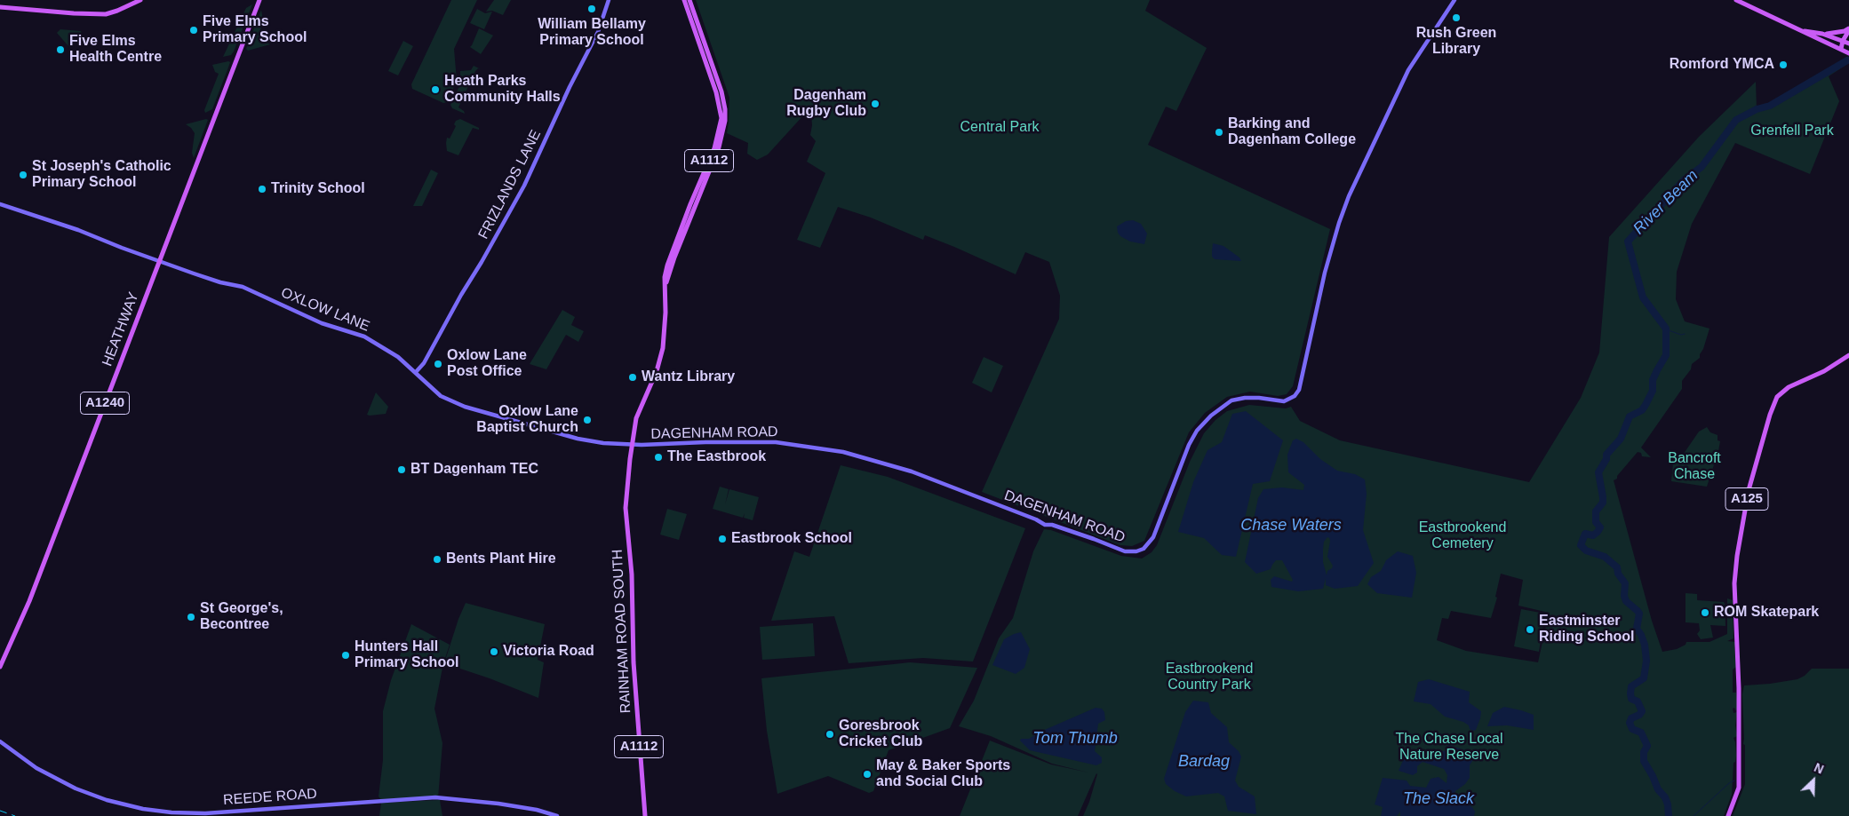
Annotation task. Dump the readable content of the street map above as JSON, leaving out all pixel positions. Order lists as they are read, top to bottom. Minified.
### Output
{"streets":{"main road":["A1112","HEATHWAY","A1240","A125","RAINHAM ROAD SOUTH"],"street":["FRIZLANDS LANE","OXLOW LANE","DAGENHAM ROAD","REEDE ROAD"]},"crossings":[["A1112","OXLOW LANE"],["A1112","DAGENHAM ROAD"],["A1112","RAINHAM ROAD SOUTH"],["FRIZLANDS LANE","OXLOW LANE"],["OXLOW LANE","HEATHWAY"],["OXLOW LANE","DAGENHAM ROAD"],["OXLOW LANE","RAINHAM ROAD SOUTH"],["DAGENHAM ROAD","RAINHAM ROAD SOUTH"]],"water":["River Beam","Chase Waters","Tom Thumb","Bardag","The Slack"],"parks":["Central Park","Grenfell Park","Bancroft Chase","Eastbrookend Cemetery","Eastbrookend Country Park","The Chase Local Nature Reserve"],"places":["William Bellamy Primary School","Rush Green Library","Five Elms Primary School","Five Elms Health Centre","Romford YMCA","Heath Parks Community Halls","Dagenham Rugby Club","Barking and Dagenham College","St Joseph's Catholic Primary School","Trinity School","Oxlow Lane Post Office","Wantz Library","Oxlow Lane Baptist Church","The Eastbrook","BT Dagenham TEC","Eastbrook School","Bents Plant Hire","ROM Skatepark","St George's, Becontree","Eastminster Riding School","Victoria Road","Hunters Hall Primary School","Goresbrook Cricket Club","May & Baker Sports and Social Club"],"north":"top right"}
